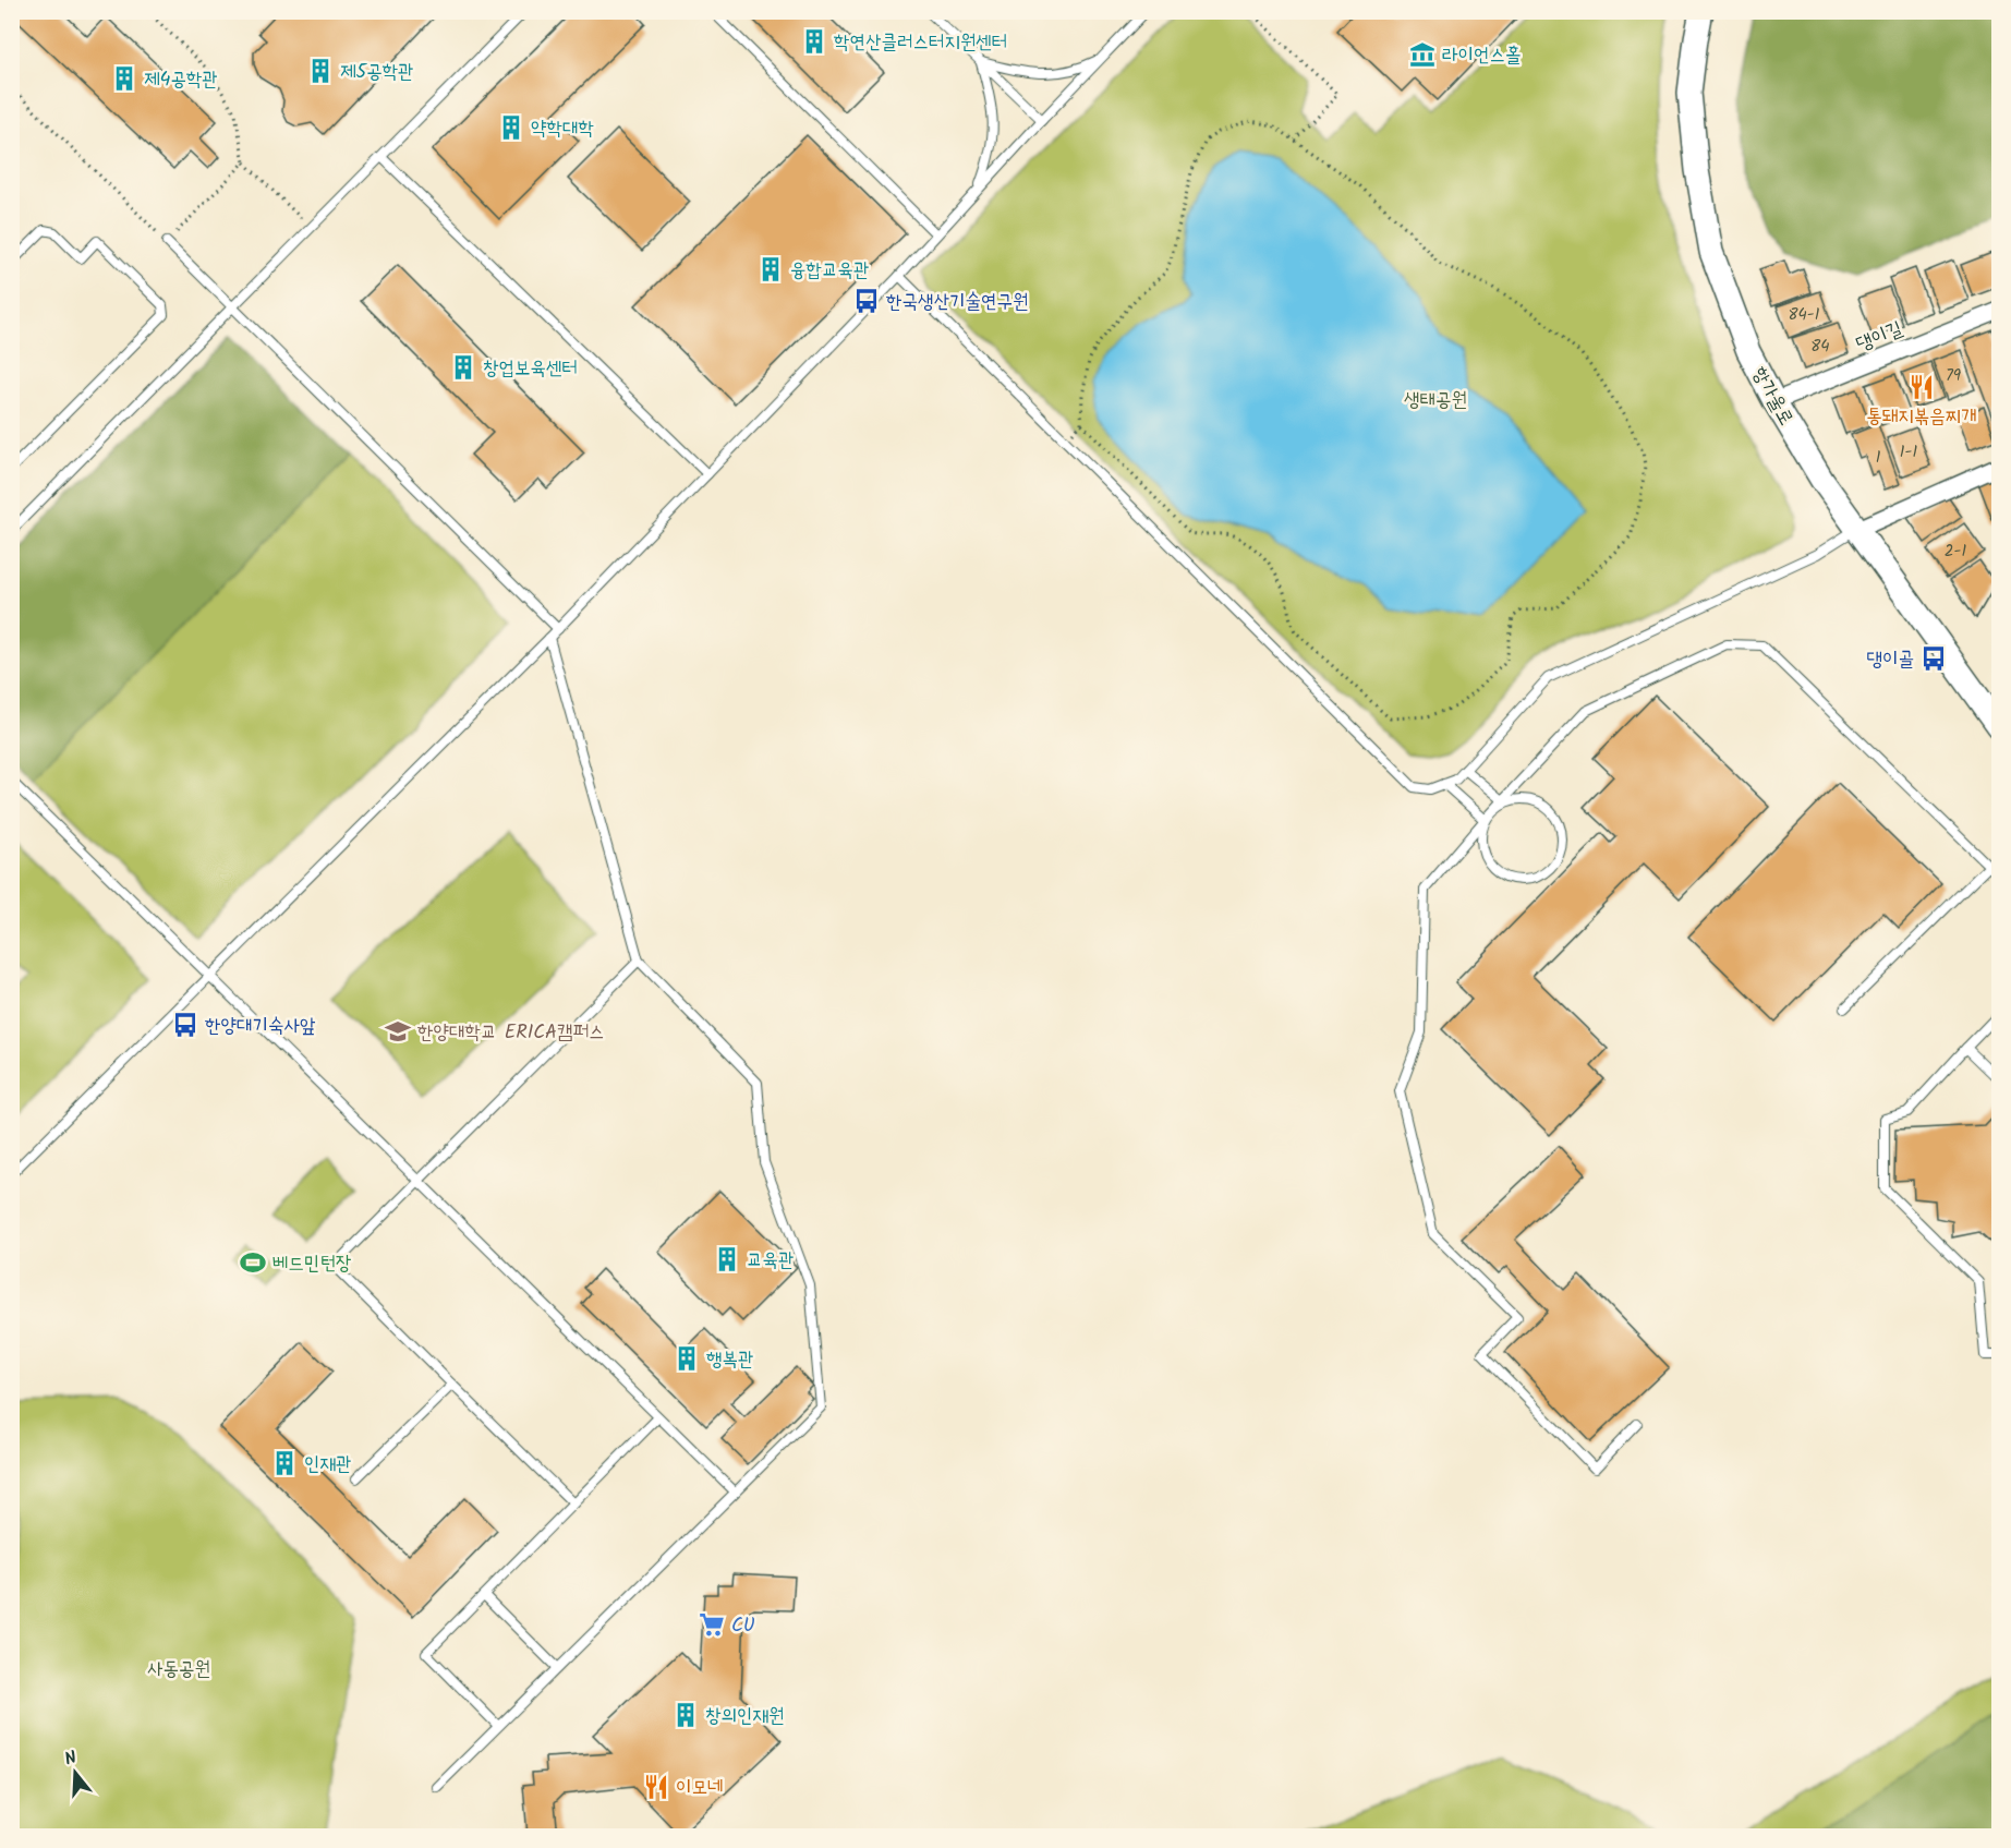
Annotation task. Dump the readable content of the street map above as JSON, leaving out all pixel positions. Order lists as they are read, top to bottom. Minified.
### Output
{"streets":{"main road":["항가울로"],"street":["댕이길"]},"crossings":[["댕이길","항가울로"]],"parks":["생태공원","사동공원"],"places":{"building":["학연산클러스터지원센터","제5공학관","제4공학관","약학대학","융합교육관","창업보육센터","교육관","행복관","인재관","창의인재원"],"museum":["라이언스홀"],"bus stop":["한국생산기술연구원","댕이골","한양대기숙사앞"],"restaurant":["통돼지볶음찌개","이모네"],"school or university":["한양대학교 ERICA캠퍼스"],"sports":["베드민턴장"],"supermarket":["CU"]},"house_numbers":["84-1","84","79","1-1","1","2-1"],"north":"top"}
